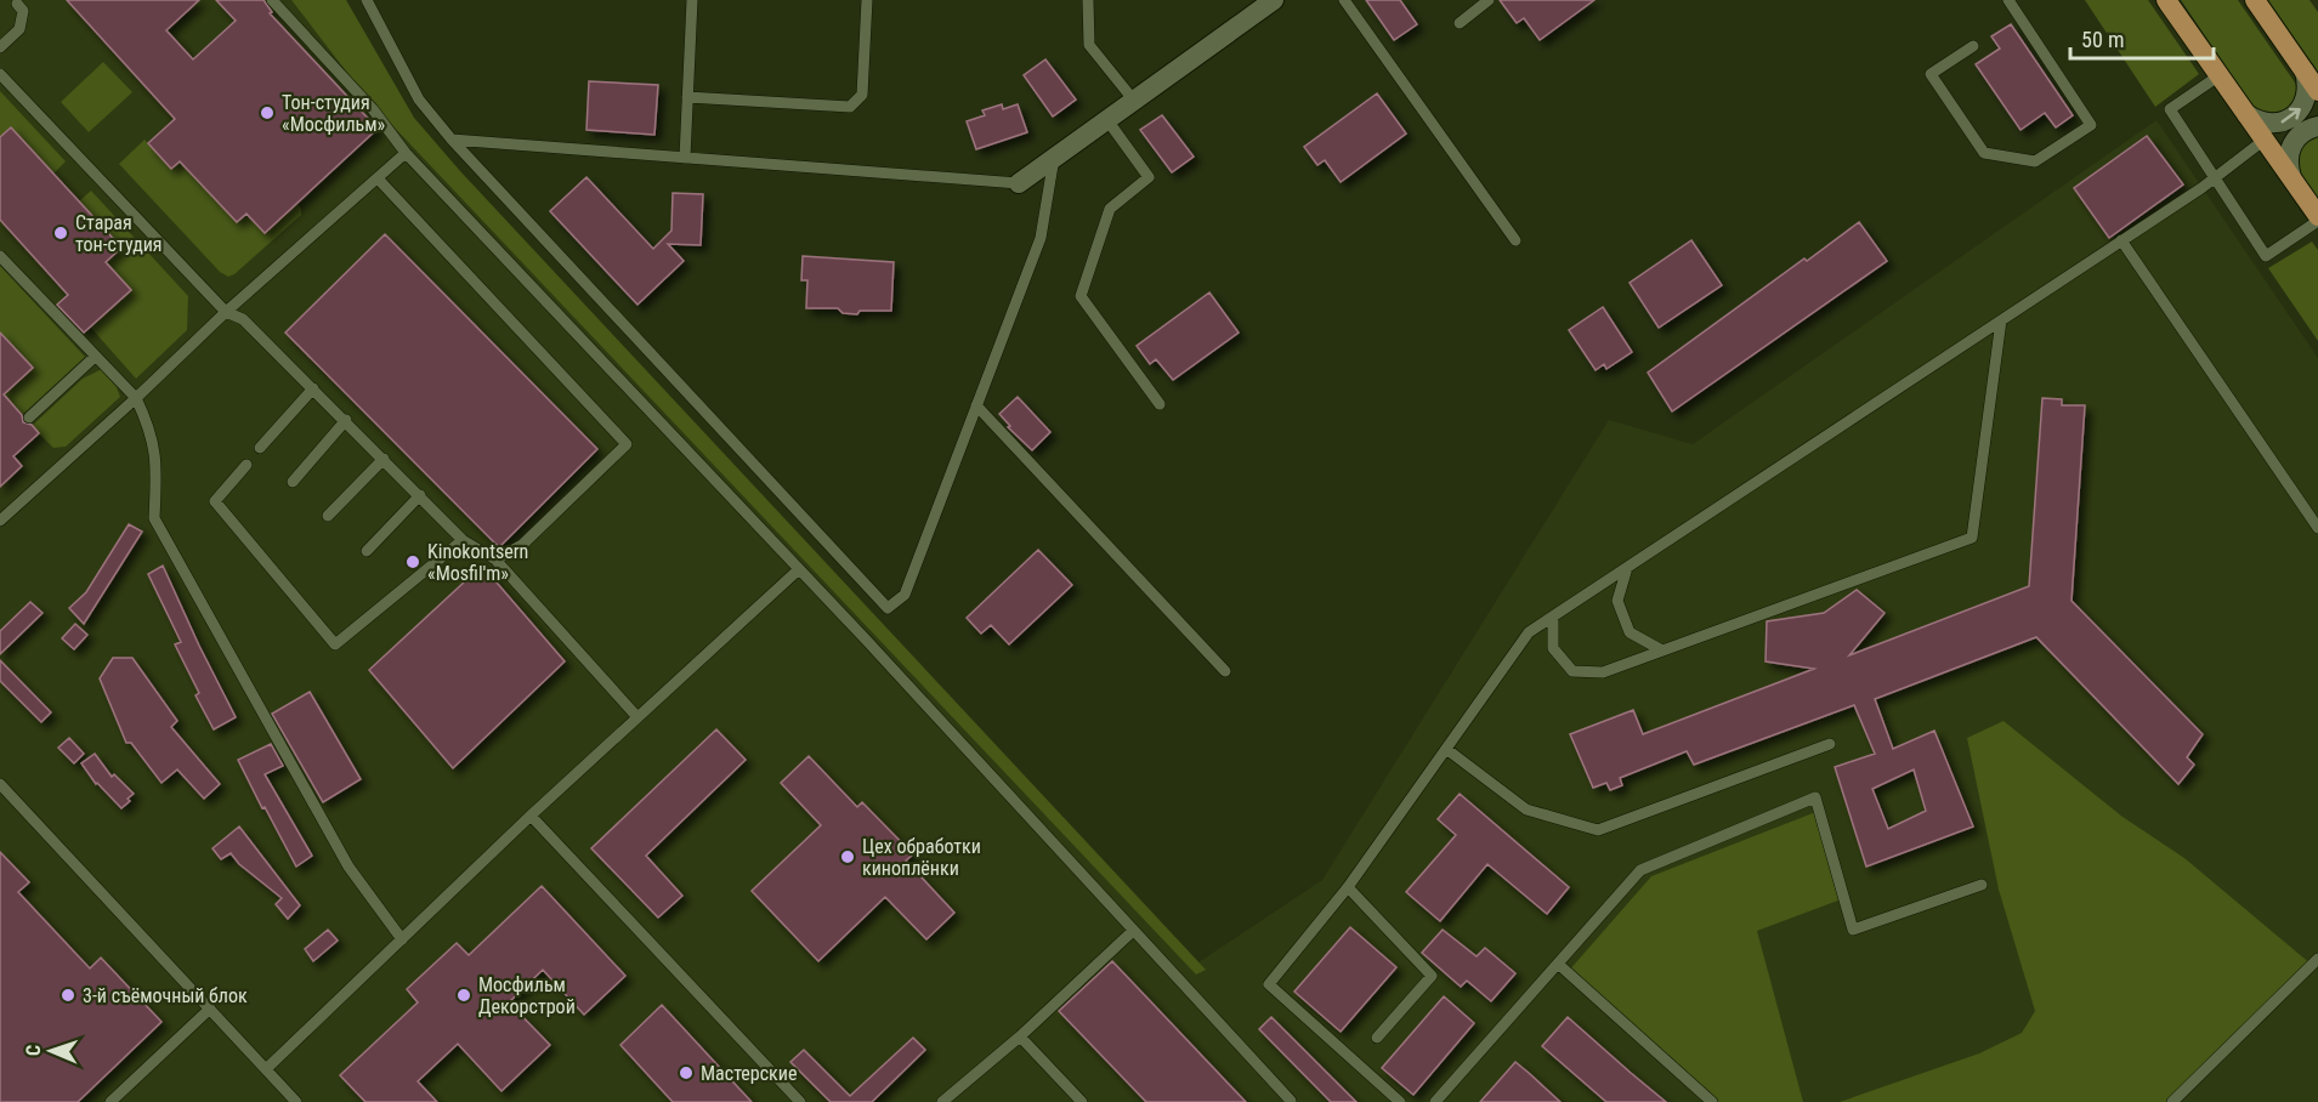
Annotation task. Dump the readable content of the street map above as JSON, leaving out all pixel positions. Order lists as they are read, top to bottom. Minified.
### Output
{"places":["Тон-студия «Мосфильм»","Старая тон-студия","Kinokontsern «Mosfil'm»","Цех обработки киноплёнки","3-й съёмочный блок","Мосфильм Декорстрой","Мастерские"],"scale_bar":"50 m","north":"left"}
